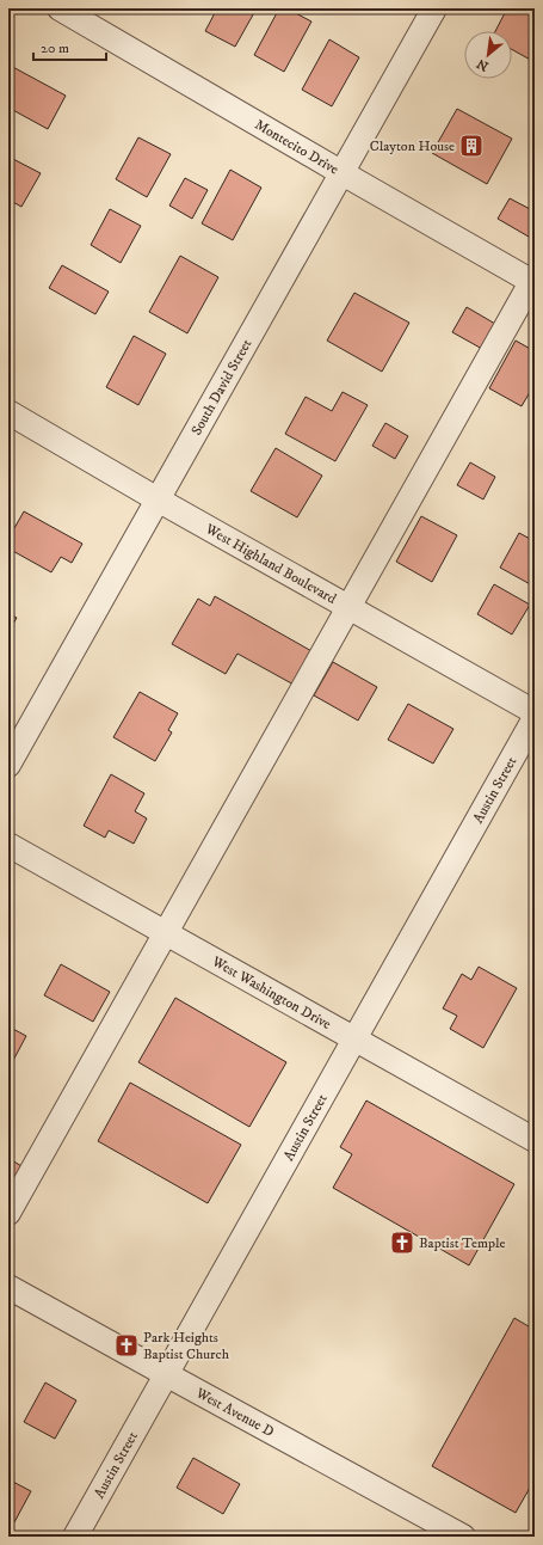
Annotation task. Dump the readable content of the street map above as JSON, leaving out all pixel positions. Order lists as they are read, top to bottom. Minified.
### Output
{"streets":{"street":["Montecito Drive","South David Street","West Highland Boulevard","Austin Street","West Washington Drive","West Avenue D"]},"crossings":[["Montecito Drive","South David Street"],["South David Street","West Highland Boulevard"],["Austin Street","West Washington Drive"],["Austin Street","West Avenue D"]],"places":{"building":["Clayton House"],"church":["Baptist Temple","Park Heights Baptist Church"]},"scale_bar":"20 m","north":"bottom left"}
